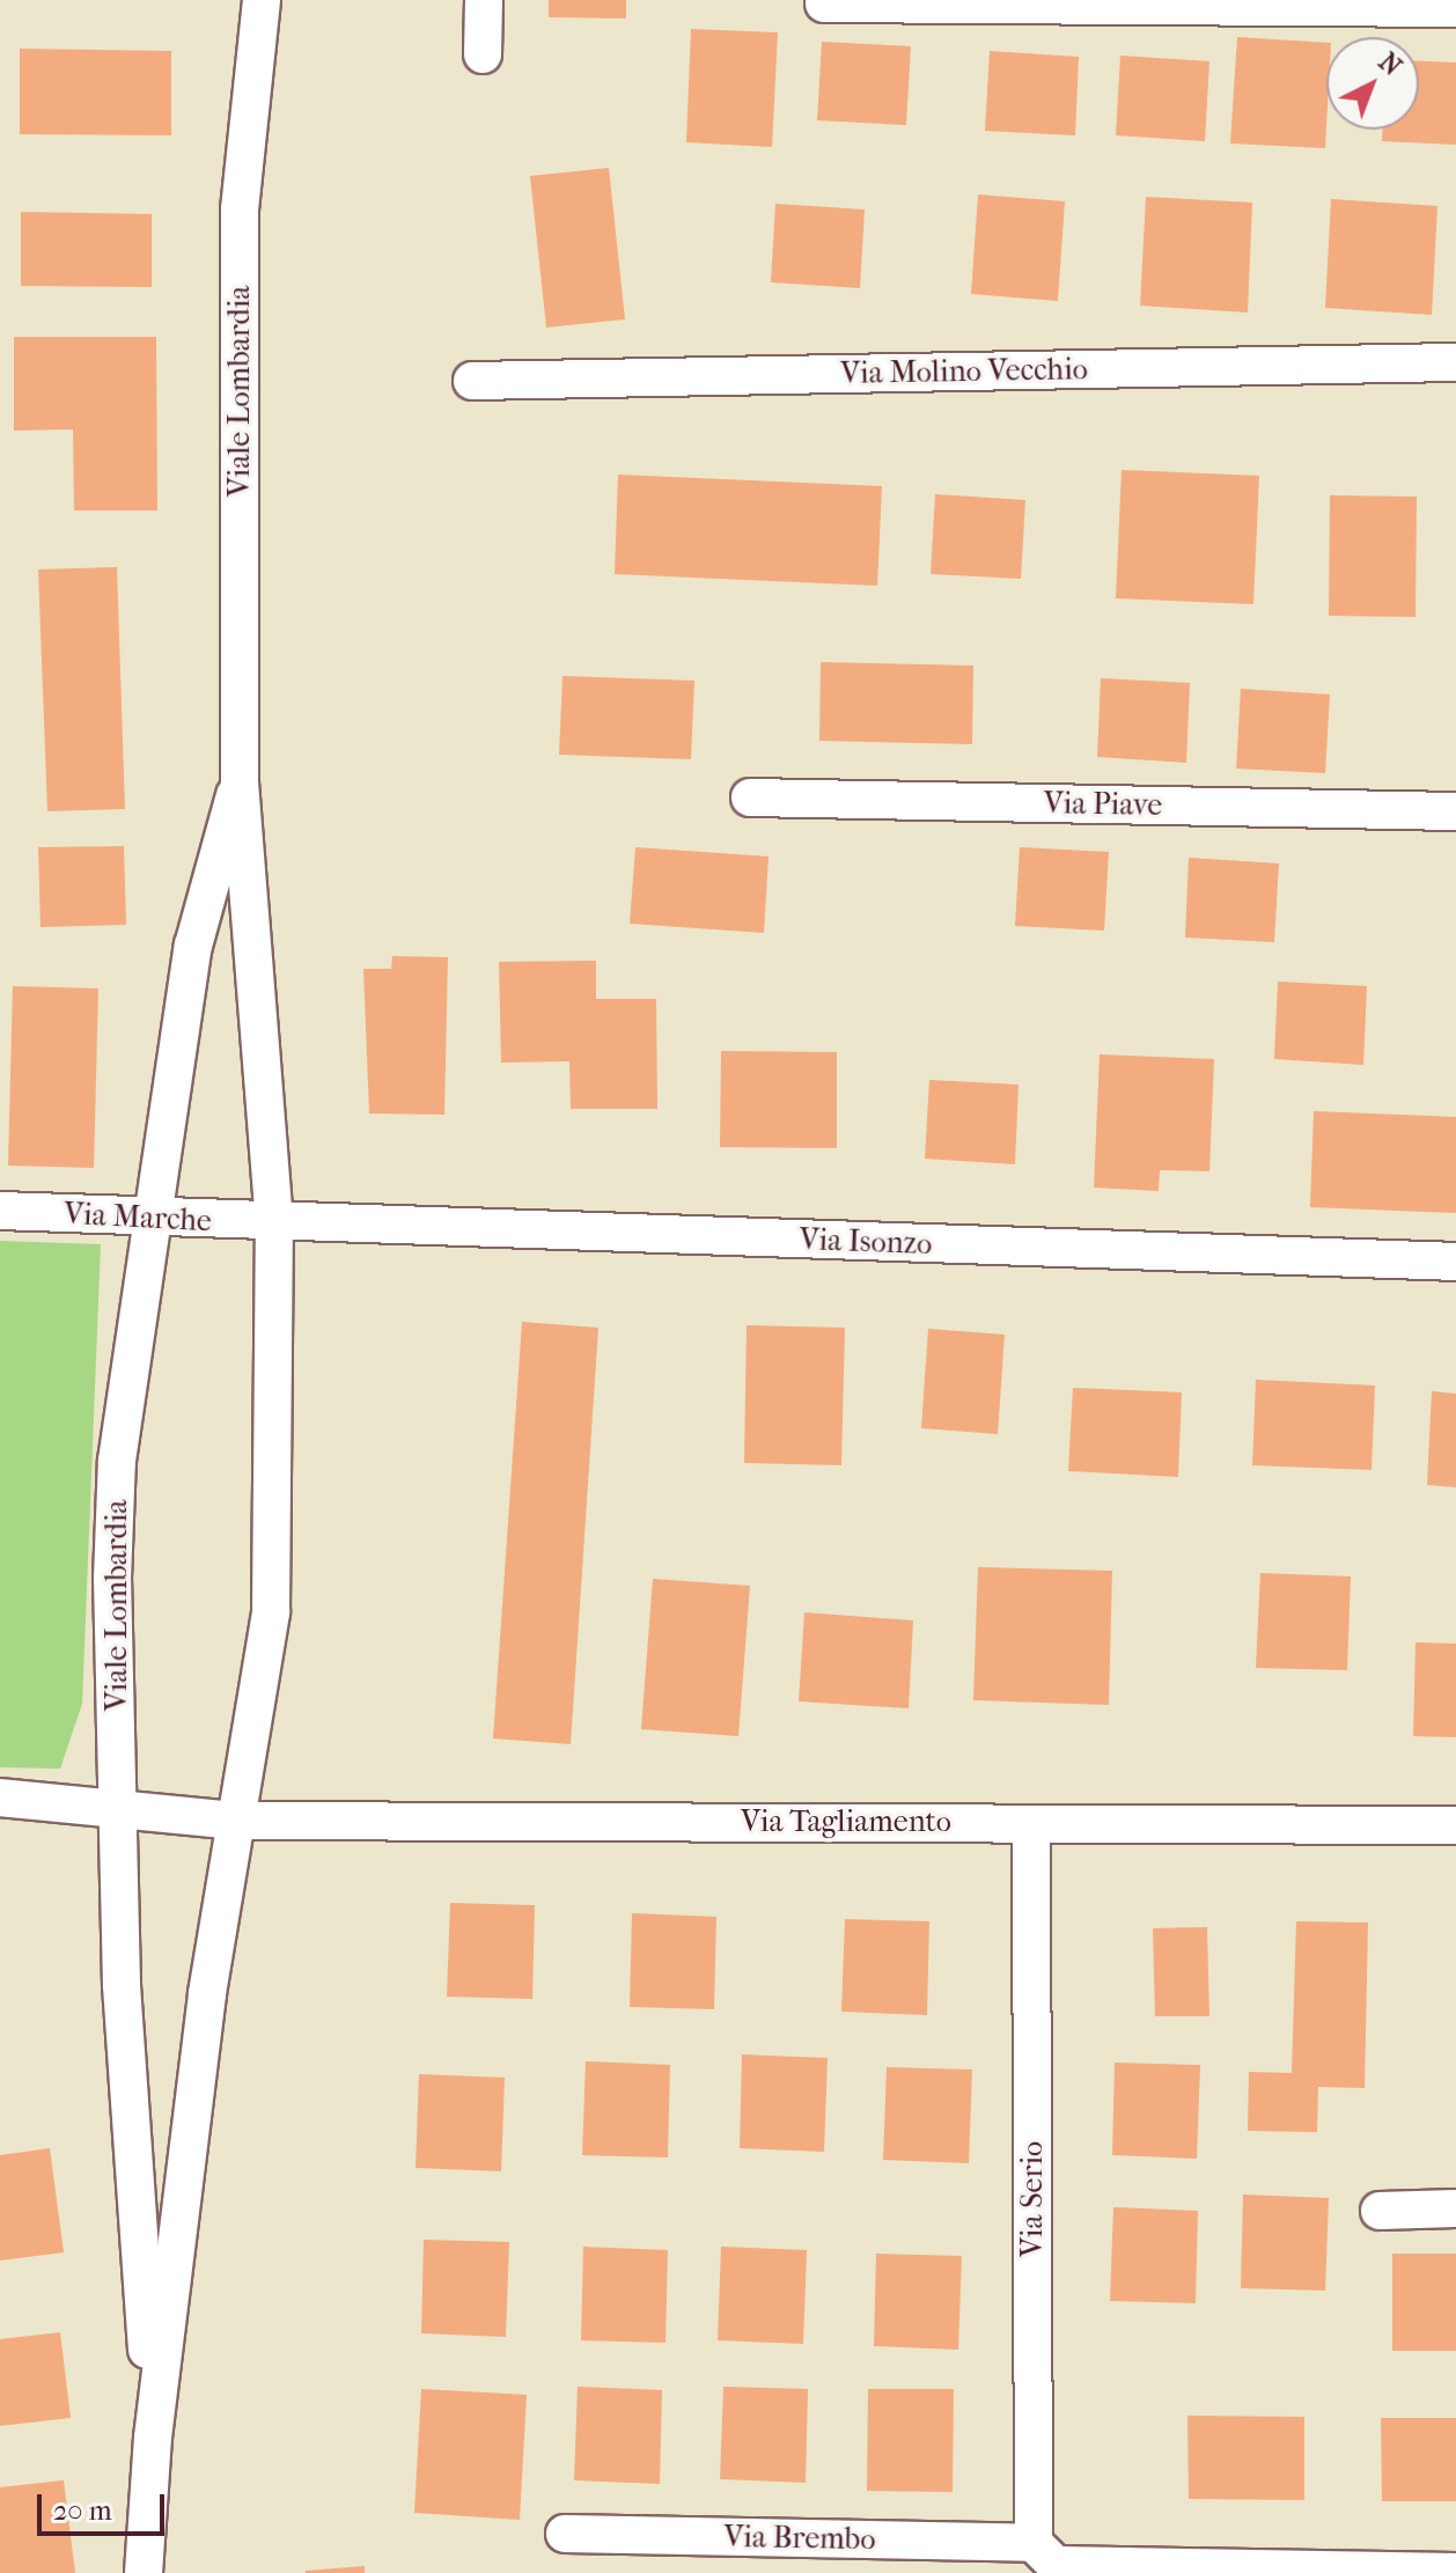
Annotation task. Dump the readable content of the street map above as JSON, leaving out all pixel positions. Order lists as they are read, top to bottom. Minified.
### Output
{"streets":{"street":["Via Molino Vecchio","Viale Lombardia","Via Piave","Via Marche","Via Isonzo","Via Tagliamento","Via Serio","Via Brembo"]},"crossings":[["Viale Lombardia","Via Marche"],["Viale Lombardia","Via Isonzo"],["Viale Lombardia","Via Tagliamento"],["Via Marche","Via Isonzo"],["Via Tagliamento","Via Serio"],["Via Serio","Via Brembo"]],"scale_bar":"20 m","north":"top right"}
